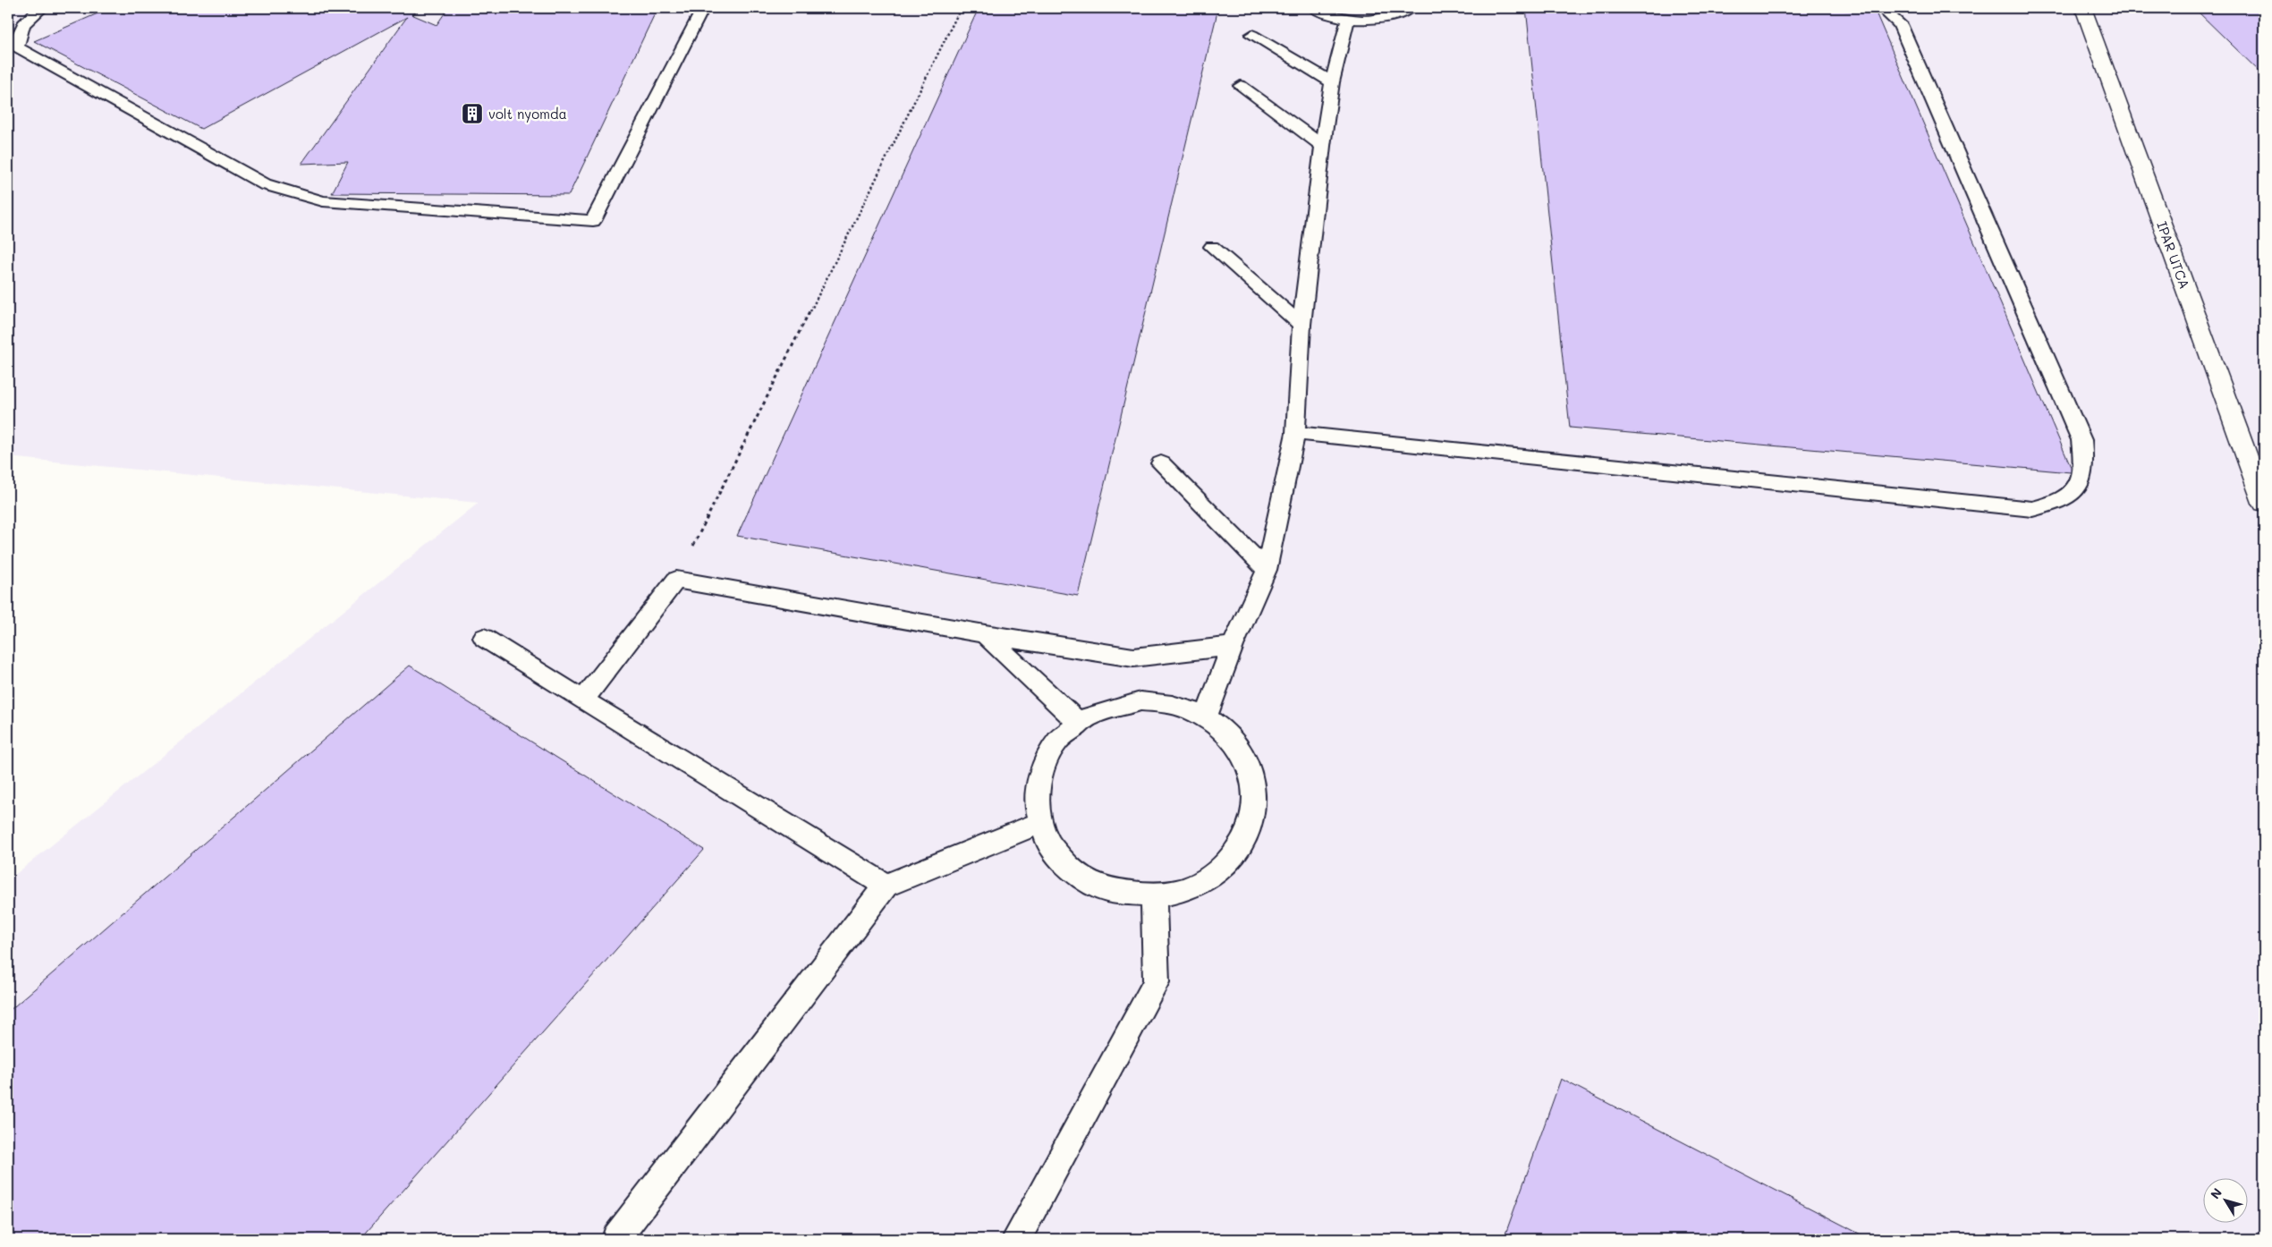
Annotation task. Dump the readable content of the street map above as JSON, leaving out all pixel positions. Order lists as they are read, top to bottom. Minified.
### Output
{"streets":{"street":["IPAR UTCA"]},"places":{"building":["volt nyomda"]},"north":"top left"}
